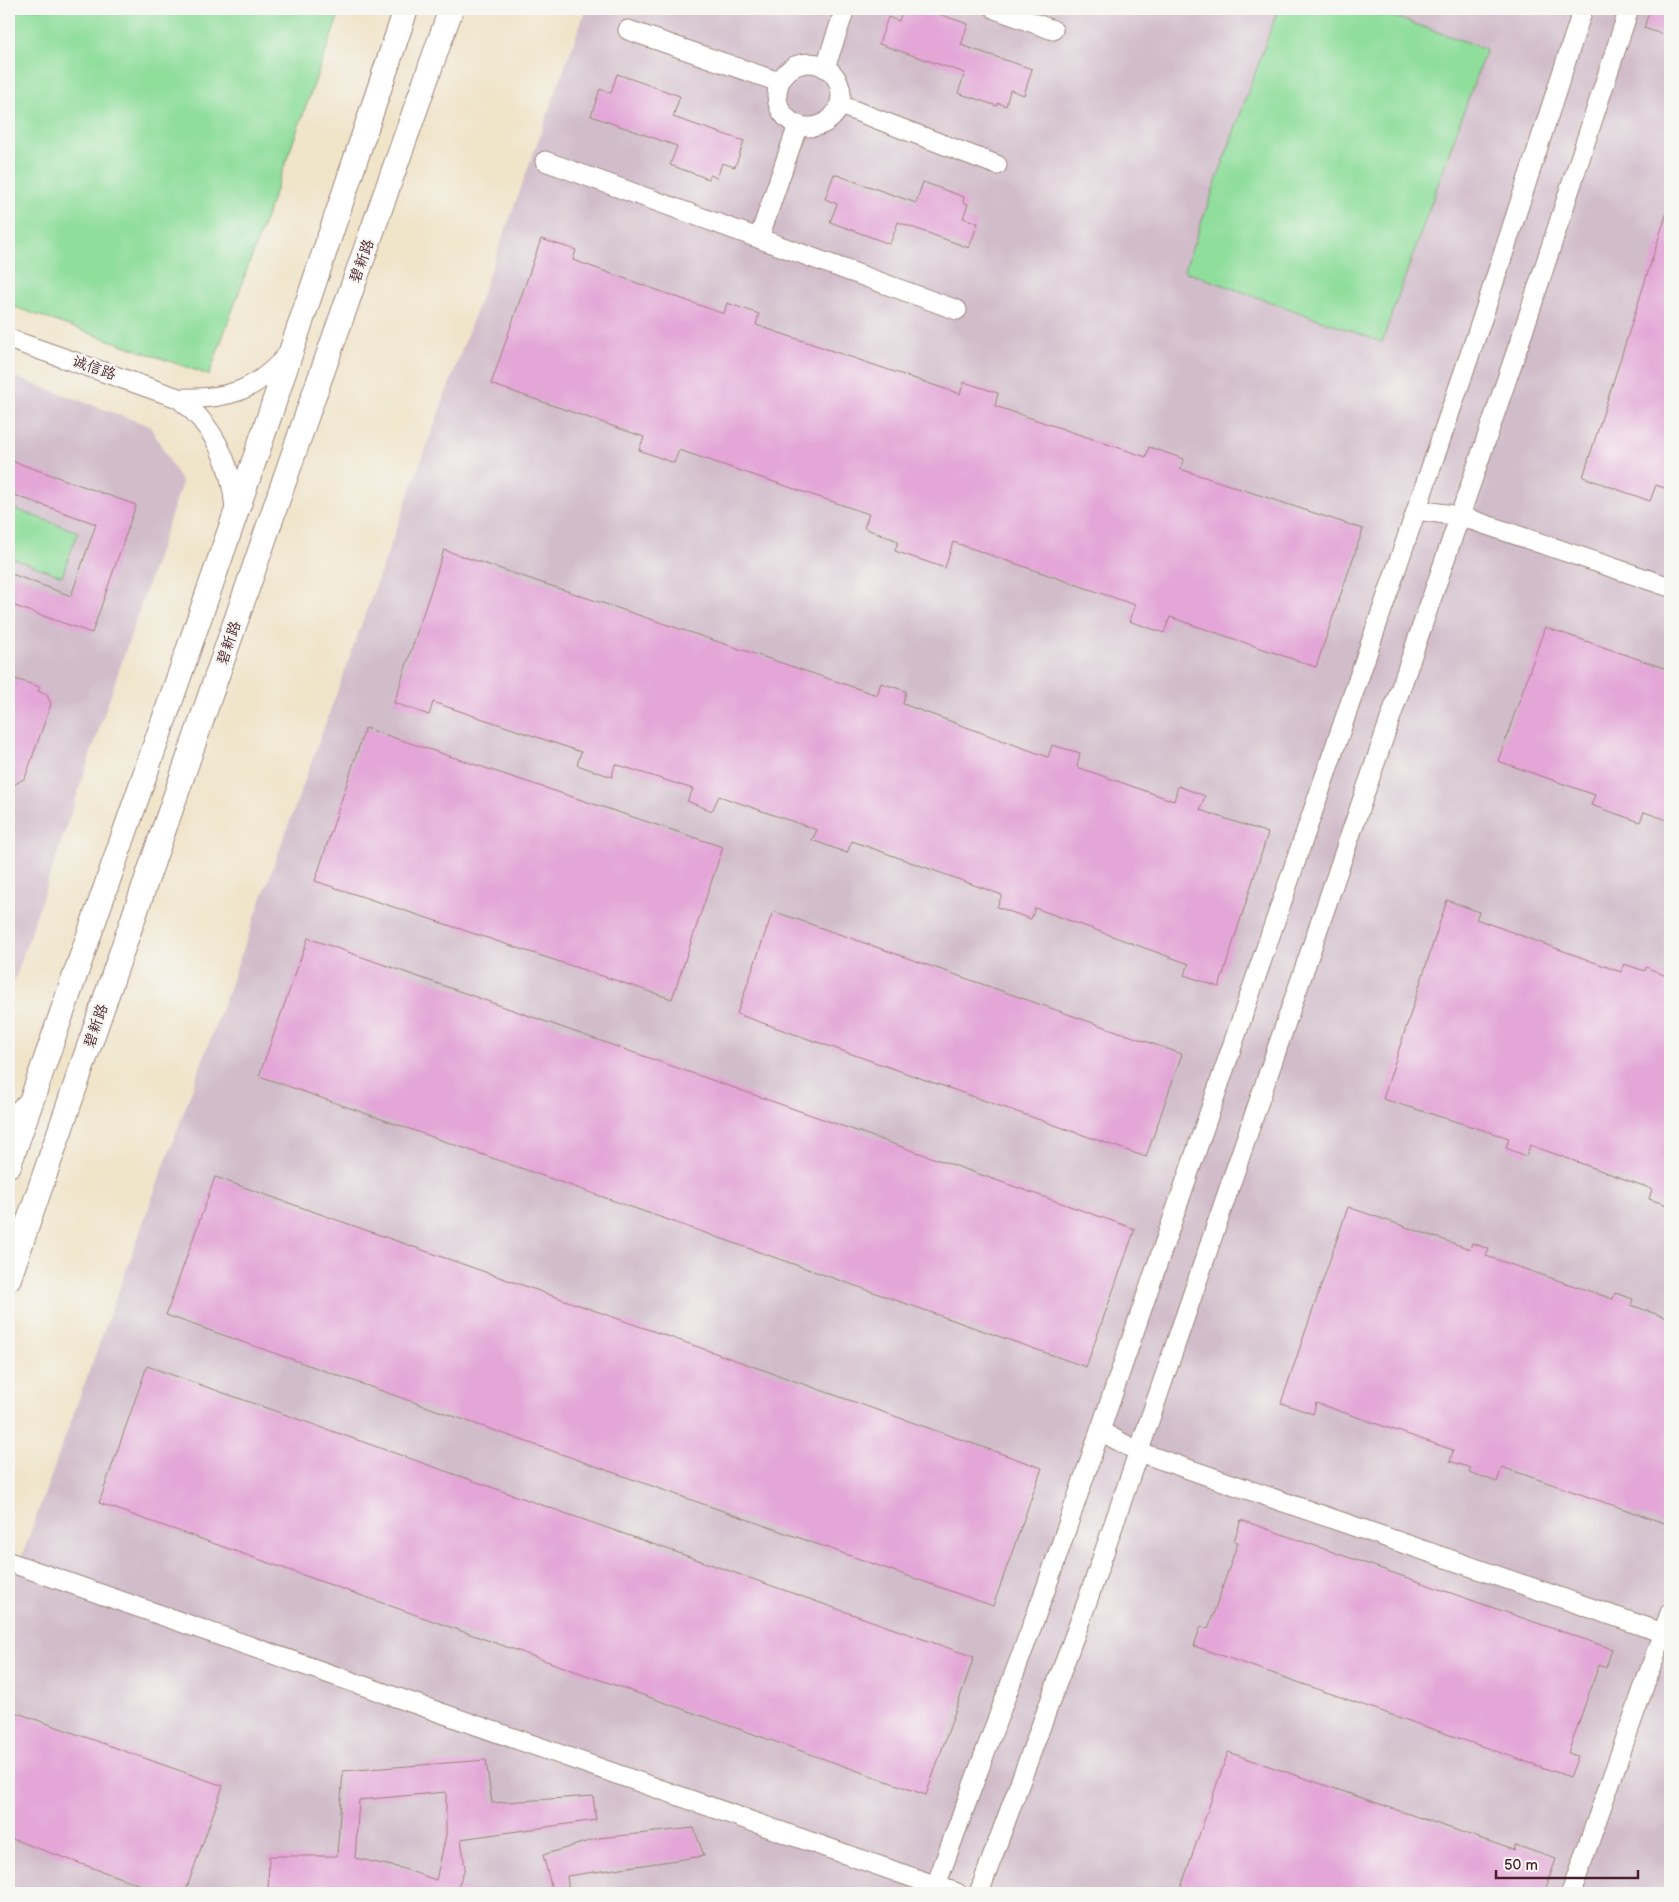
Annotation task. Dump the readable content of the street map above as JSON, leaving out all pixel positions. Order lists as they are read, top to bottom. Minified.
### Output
{"streets":{"main road":["碧新路"],"street":["诚信路"]},"scale_bar":"50 m"}
